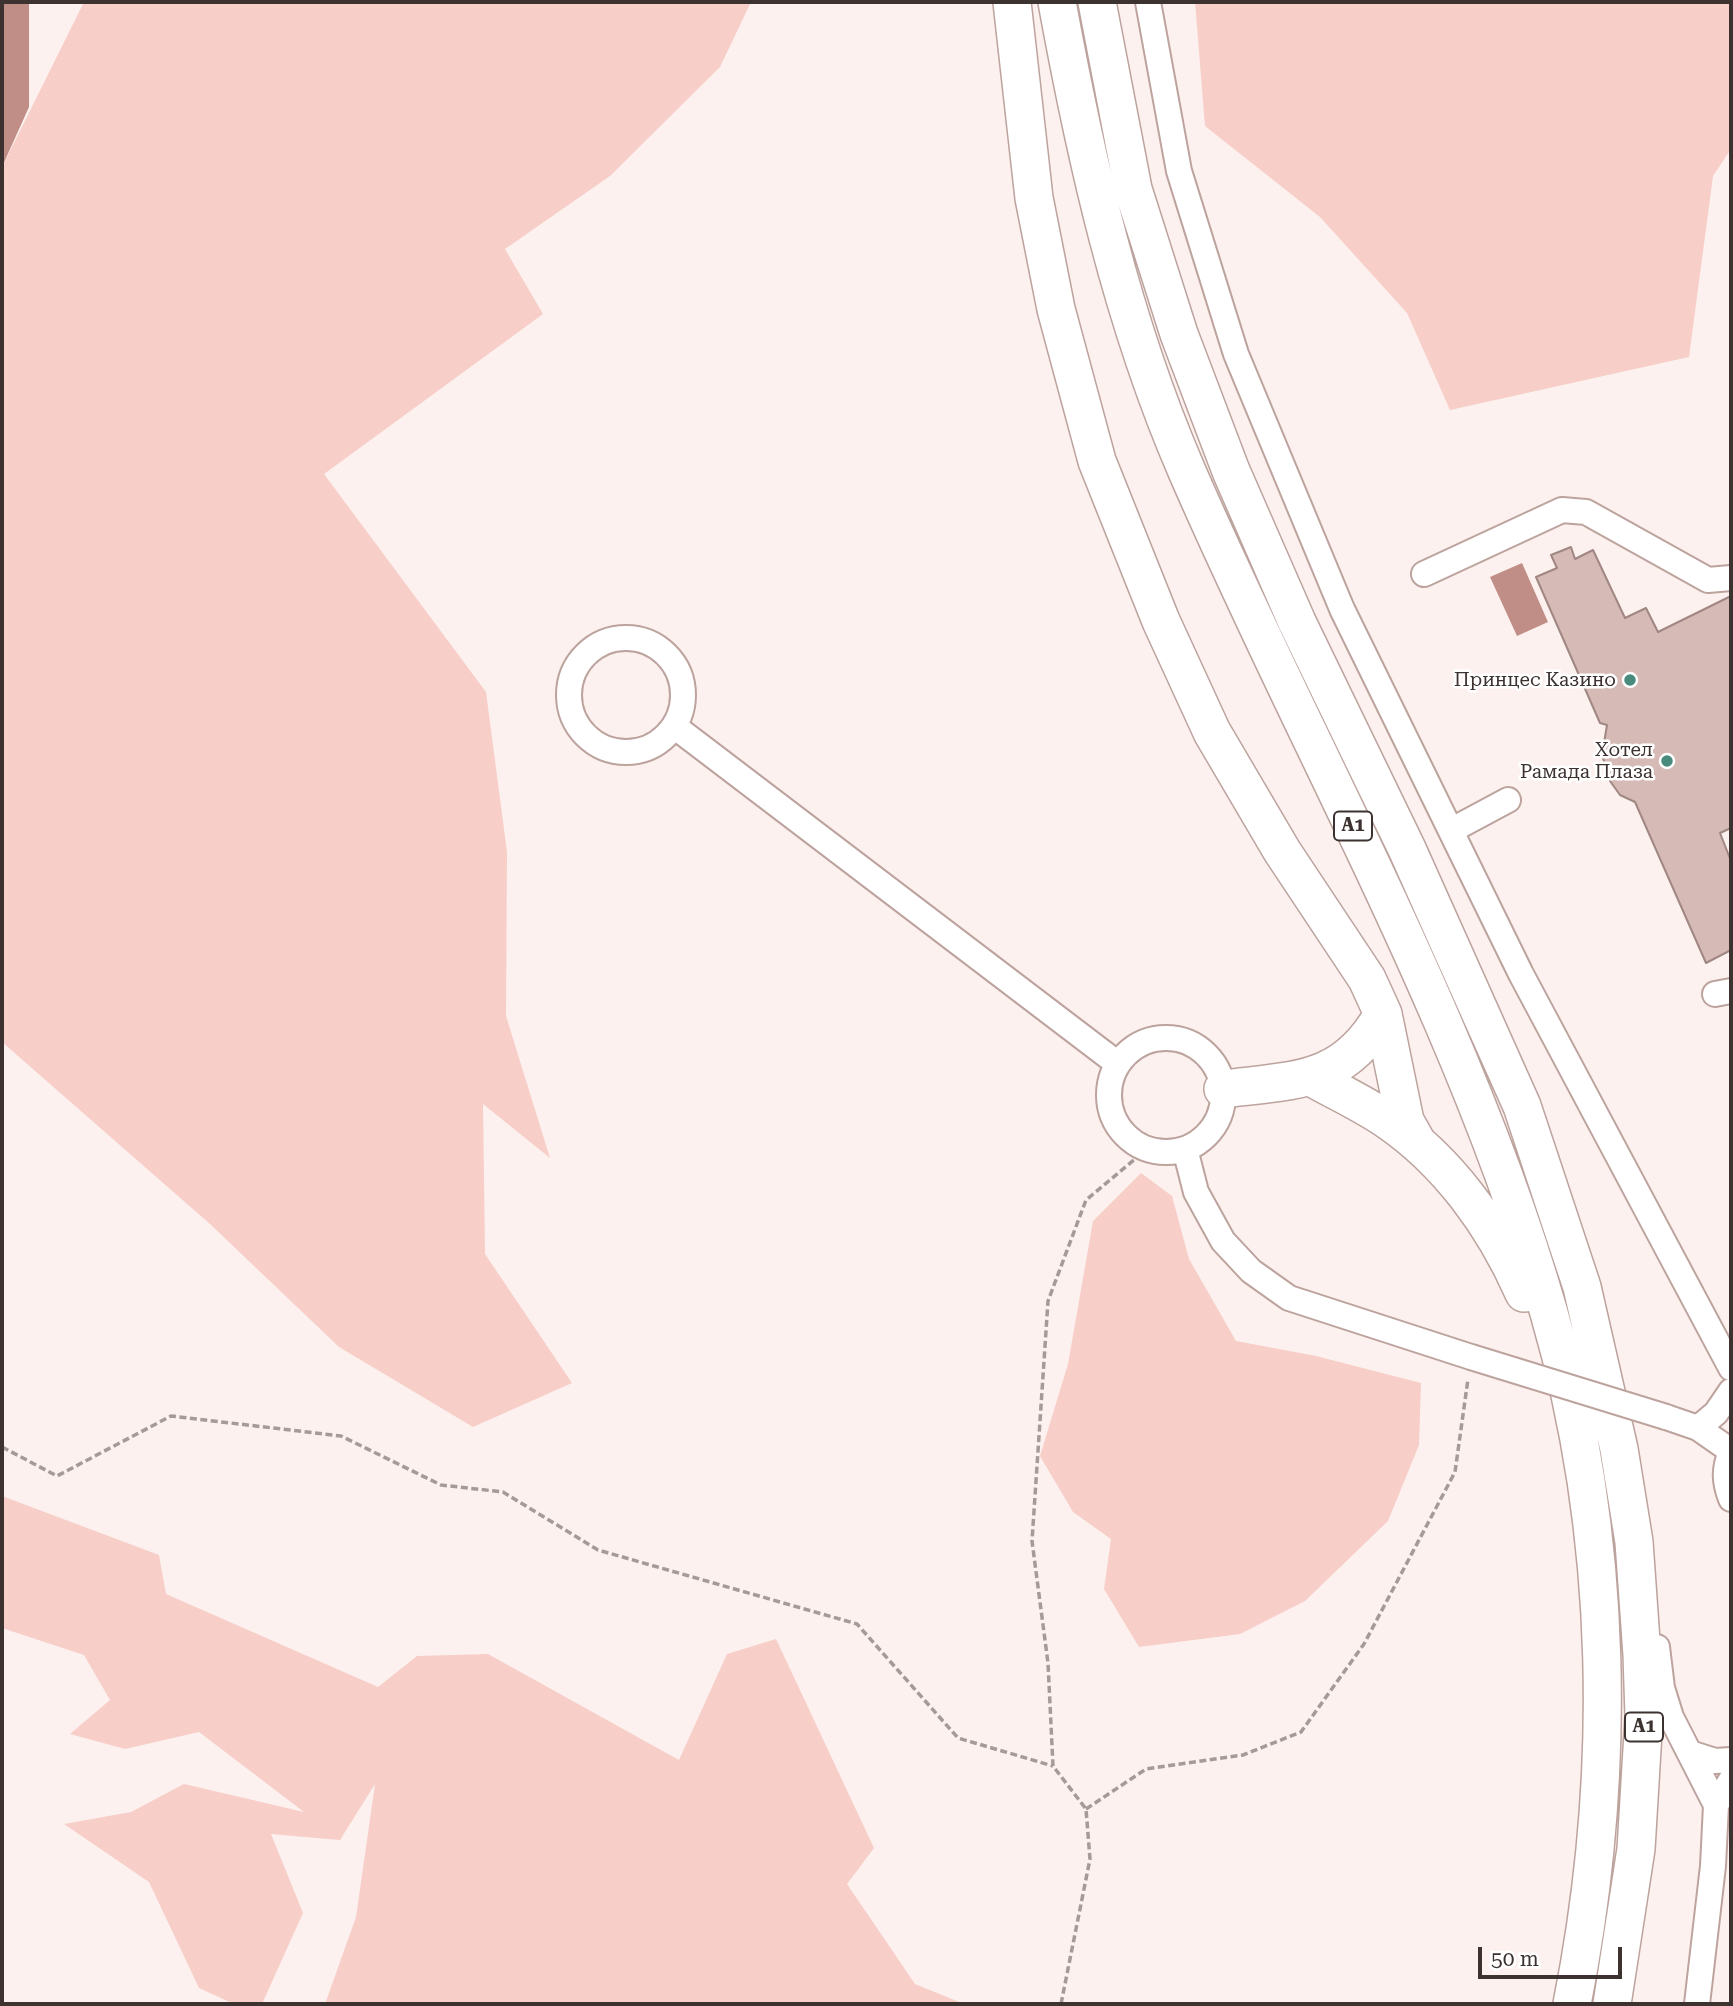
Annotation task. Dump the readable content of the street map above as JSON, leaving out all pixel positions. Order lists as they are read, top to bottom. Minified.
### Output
{"streets":{"highway":["A1"]},"places":["Принцес Казино","Хотел Рамада Плаза"],"scale_bar":"50 m"}
